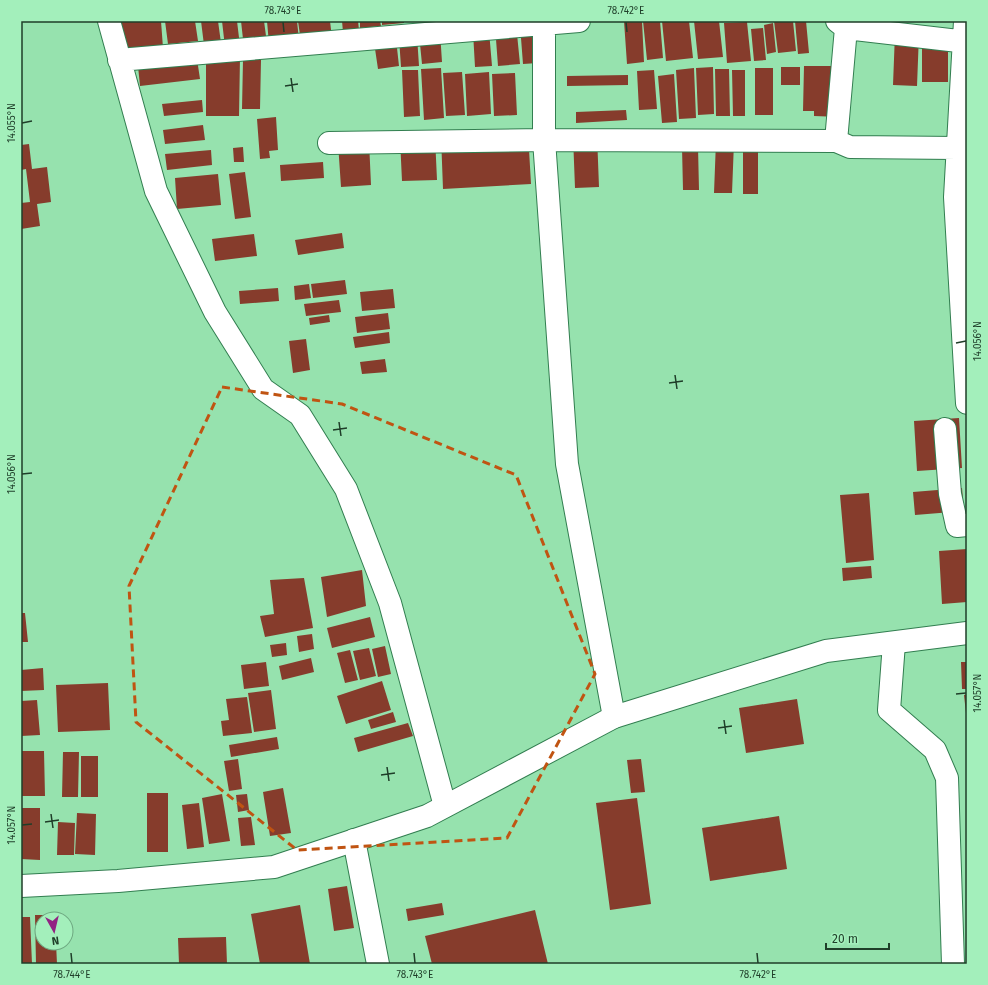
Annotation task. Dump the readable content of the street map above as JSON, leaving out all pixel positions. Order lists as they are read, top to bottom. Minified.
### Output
{"scale_bar":"20 m","north":"bottom","coordinates":["78.743°E","78.742°E","14.055°N","14.056°N","14.057°N","78.744°E"]}
